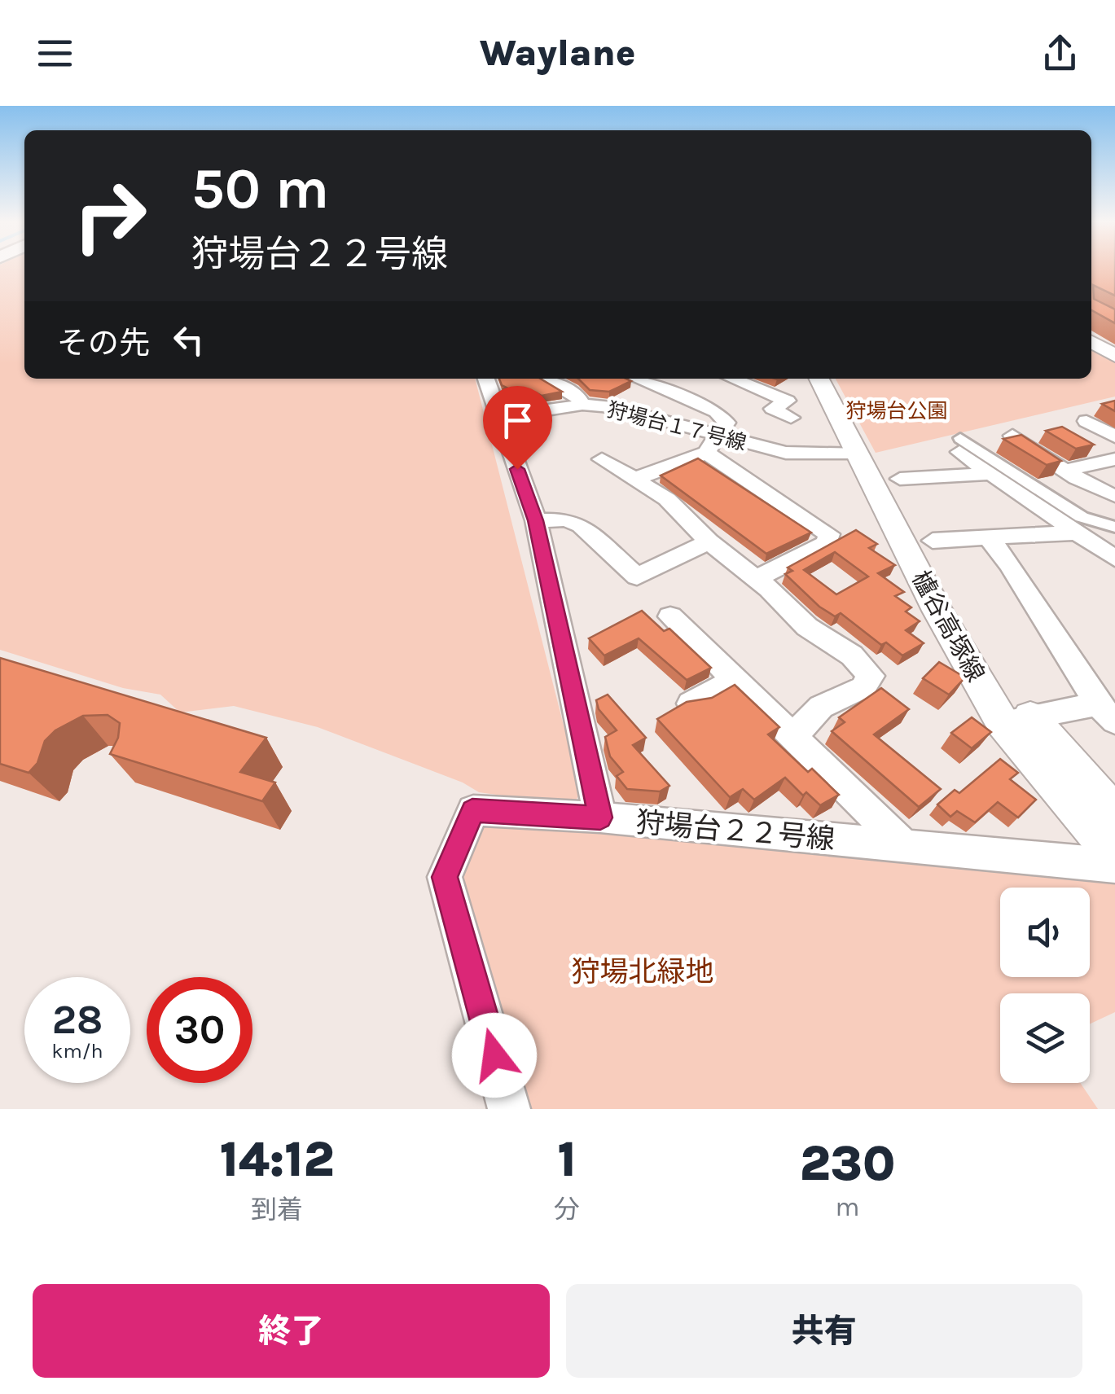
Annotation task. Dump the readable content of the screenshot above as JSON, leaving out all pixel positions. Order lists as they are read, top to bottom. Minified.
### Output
{"streets":{"street":["狩場台１７号線","櫨谷高塚線","狩場台２２号線"]},"crossings":[["狩場台１７号線","櫨谷高塚線"]],"parks":["狩場台公園","狩場北緑地"],"page":{"header":"Waylane","turn":["50 m","狩場台２２号線"],"then":"その先","speed":"28 km/h","limit":"30","eta":["14:12","到着","1","分","230","m"],"buttons":["終了","共有"]}}
